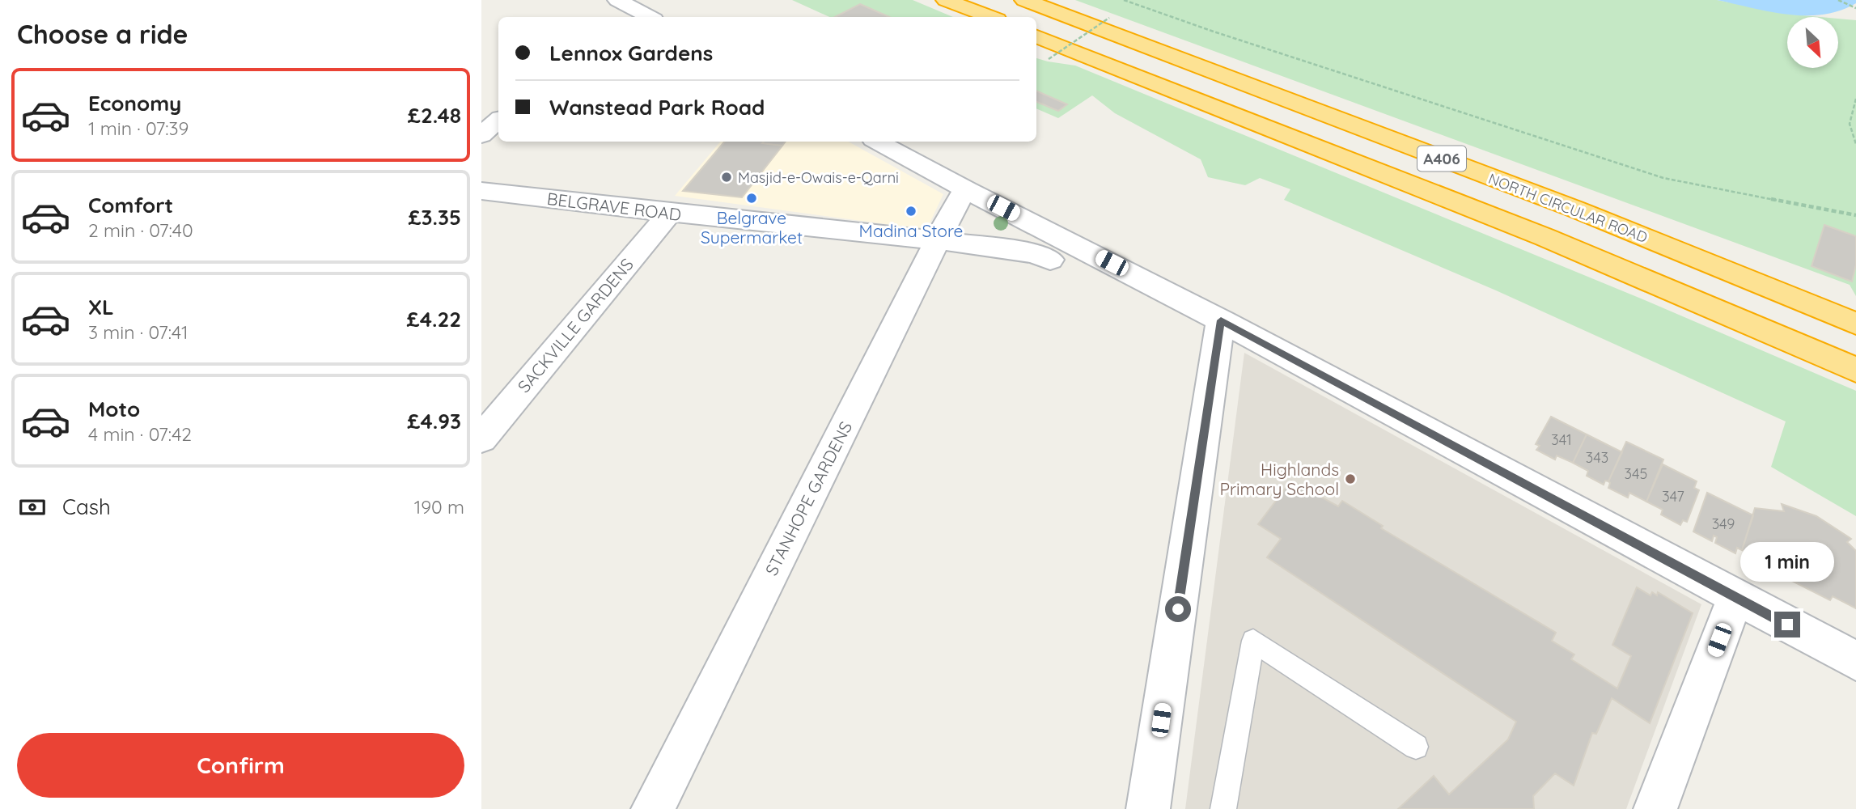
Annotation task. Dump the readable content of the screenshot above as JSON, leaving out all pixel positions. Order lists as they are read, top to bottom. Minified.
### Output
{"streets":{"highway":["A406","NORTH CIRCULAR ROAD"],"street":["BELGRAVE ROAD","SACKVILLE GARDENS","STANHOPE GARDENS"]},"crossings":[["BELGRAVE ROAD","SACKVILLE GARDENS"],["BELGRAVE ROAD","STANHOPE GARDENS"]],"places":["Masjid-e-Owais-e-Qarni","Belgrave Supermarket","Madina Store","Highlands Primary School"],"house_numbers":["341","343","345","347","349"],"north":"bottom right","page":{"heading":"Choose a ride","banner":["Lennox Gardens","Wanstead Park Road"],"list":[{"name":"Economy","note":"1 min · 07:39","value":"£2.48"},{"name":"Comfort","note":"2 min · 07:40","value":"£3.35"},{"name":"XL","note":"3 min · 07:41","value":"£4.22"},{"name":"Moto","note":"4 min · 07:42","value":"£4.93"}],"pay":["Cash","190 m"],"bubble":"1 min","buttons":"Confirm"}}
